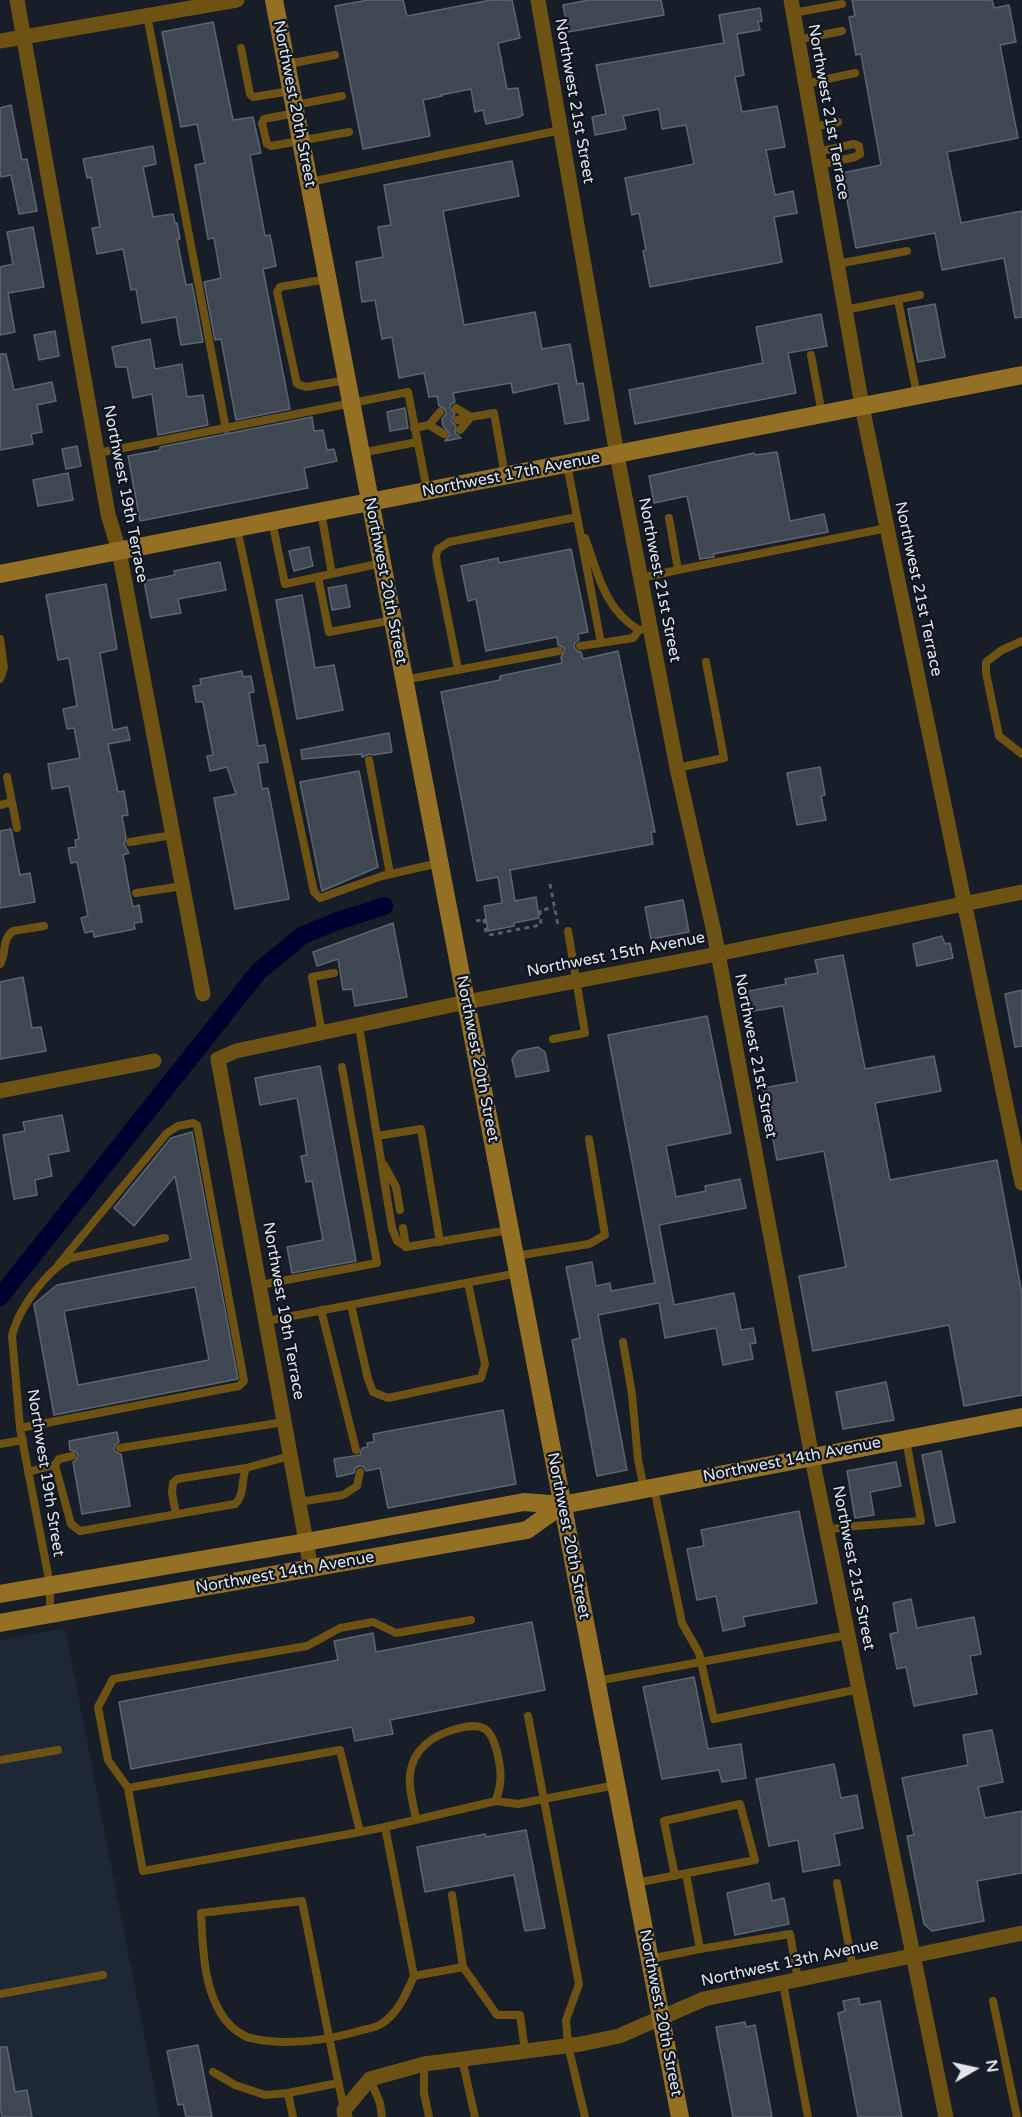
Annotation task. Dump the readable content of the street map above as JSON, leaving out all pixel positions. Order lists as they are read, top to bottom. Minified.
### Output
{"streets":{"main road":["Northwest 20th Street","Northwest 17th Avenue","Northwest 14th Avenue"],"street":["Northwest 21st Street","Northwest 21st Terrace","Northwest 19th Terrace","Northwest 15th Avenue","Northwest 13th Avenue"],"lane":["Northwest 19th Street"]},"crossings":[["Northwest 21st Street","Northwest 17th Avenue"],["Northwest 21st Street","Northwest 15th Avenue"],["Northwest 21st Street","Northwest 14th Avenue"],["Northwest 21st Street","Northwest 13th Avenue"],["Northwest 20th Street","Northwest 17th Avenue"],["Northwest 20th Street","Northwest 15th Avenue"],["Northwest 20th Street","Northwest 14th Avenue"],["Northwest 20th Street","Northwest 13th Avenue"],["Northwest 21st Terrace","Northwest 17th Avenue"],["Northwest 21st Terrace","Northwest 15th Avenue"],["Northwest 17th Avenue","Northwest 19th Terrace"],["Northwest 19th Terrace","Northwest 15th Avenue"],["Northwest 19th Terrace","Northwest 14th Avenue"],["Northwest 14th Avenue","Northwest 19th Street"]],"north":"right"}
